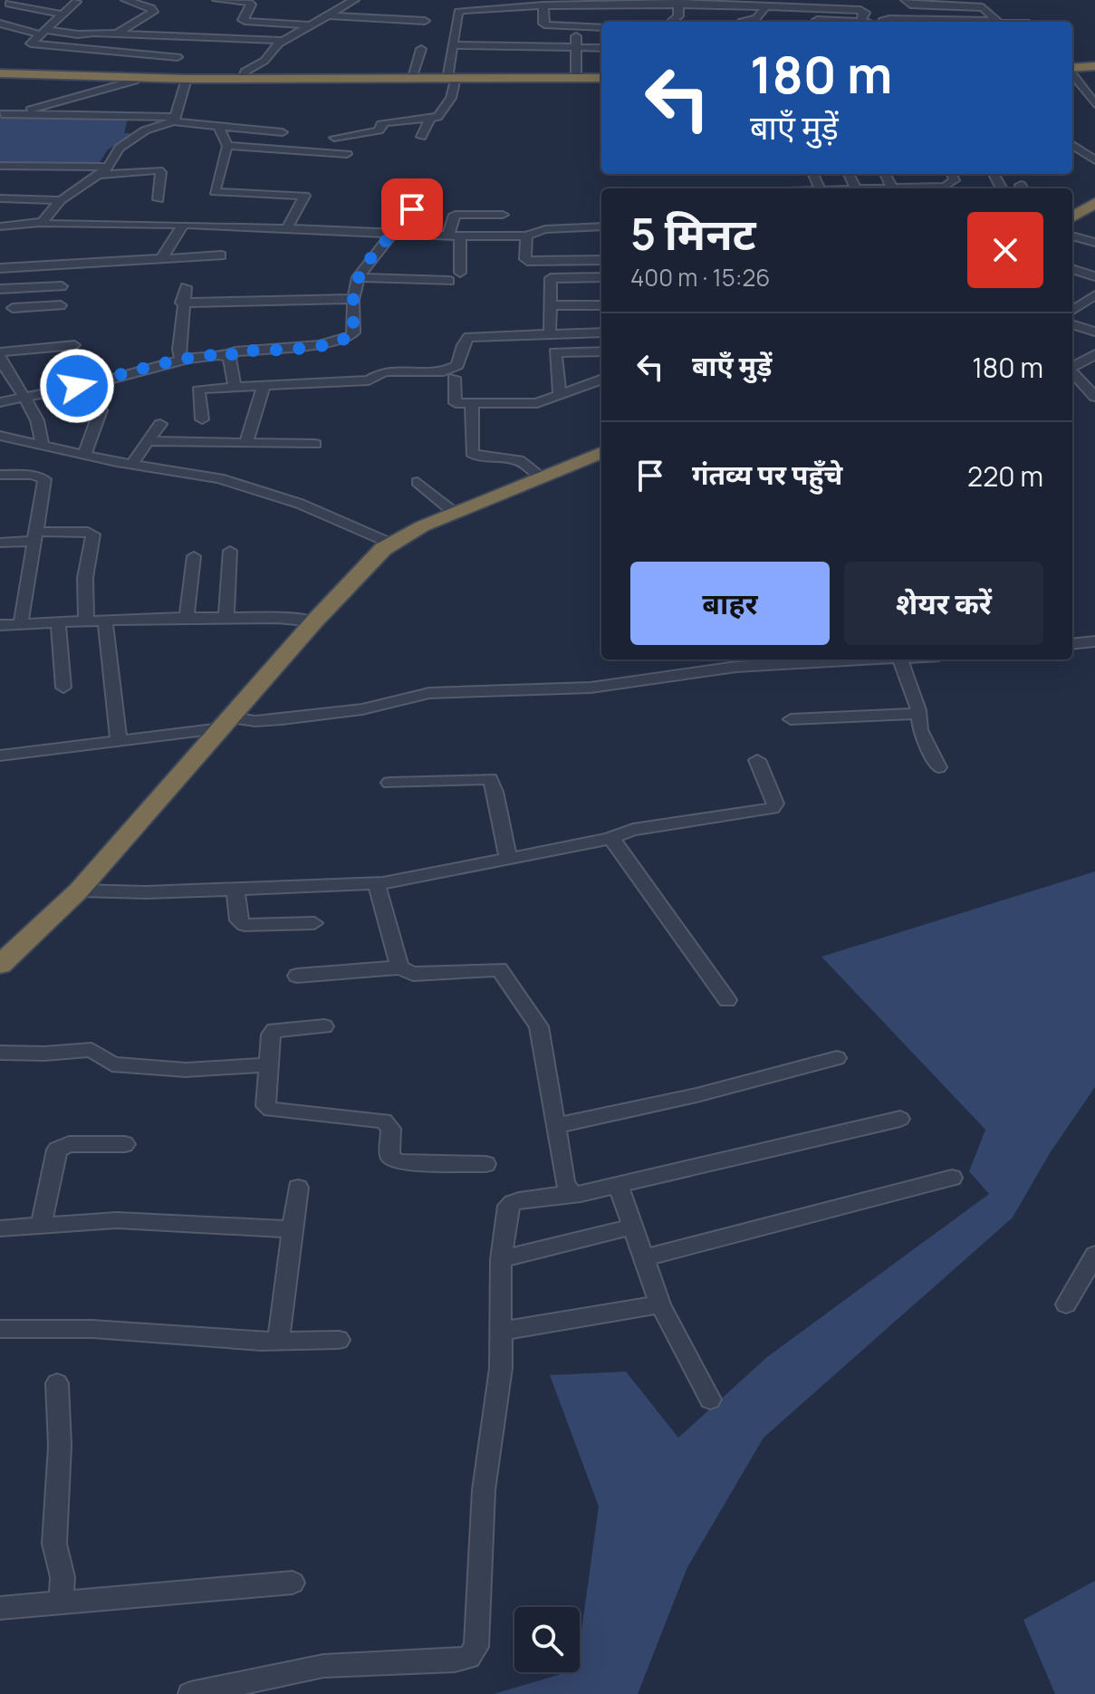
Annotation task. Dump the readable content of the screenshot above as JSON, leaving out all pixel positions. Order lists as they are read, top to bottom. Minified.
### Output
{"page":{"turn":["180 m","बाएँ मुड़ें"],"heading":["5 मिनट","400 m · 15:26"],"list":[{"name":"बाएँ मुड़ें","value":"180 m"},{"name":"गंतव्य पर पहुँचे","value":"220 m"}],"buttons":["बाहर","शेयर करें"]}}
